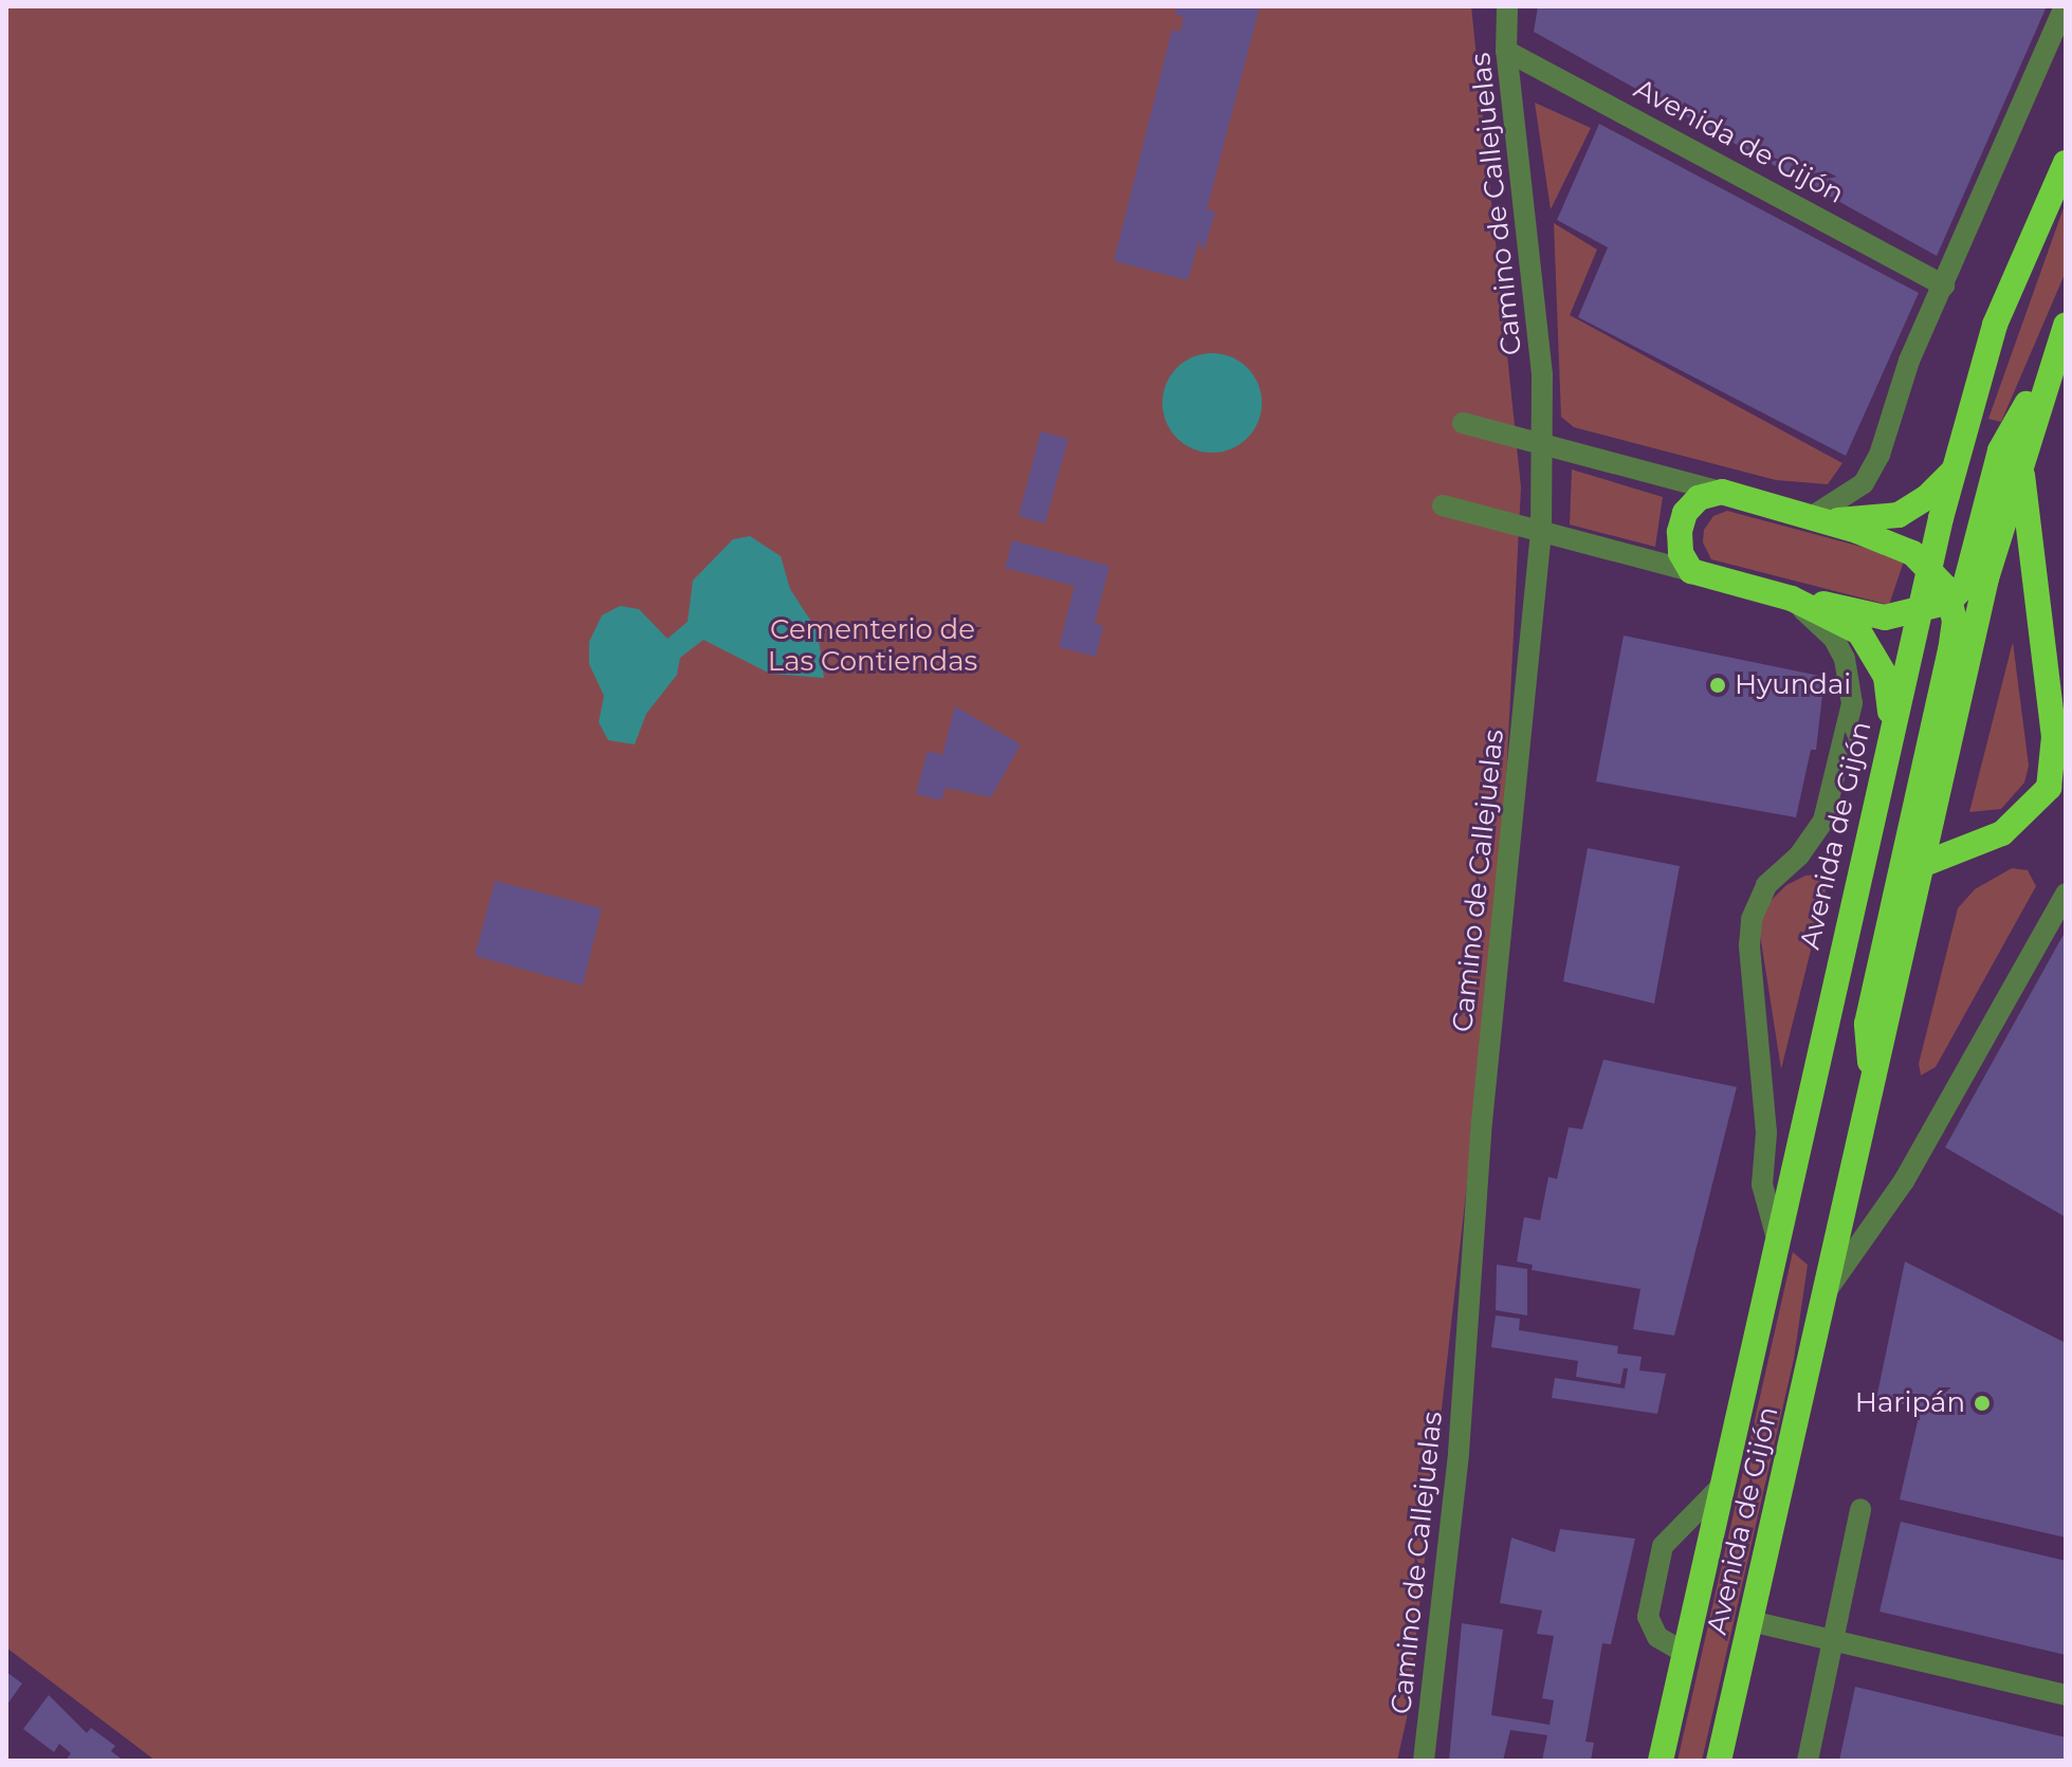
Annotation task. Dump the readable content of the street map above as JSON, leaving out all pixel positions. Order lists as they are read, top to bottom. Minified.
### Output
{"streets":{"highway":["Avenida de Gijón"],"street":["Camino de Callejuelas"]},"crossings":[["Avenida de Gijón","Camino de Callejuelas"]],"parks":["Cementerio de Las Contiendas"],"places":["Hyundai","Haripán"]}
